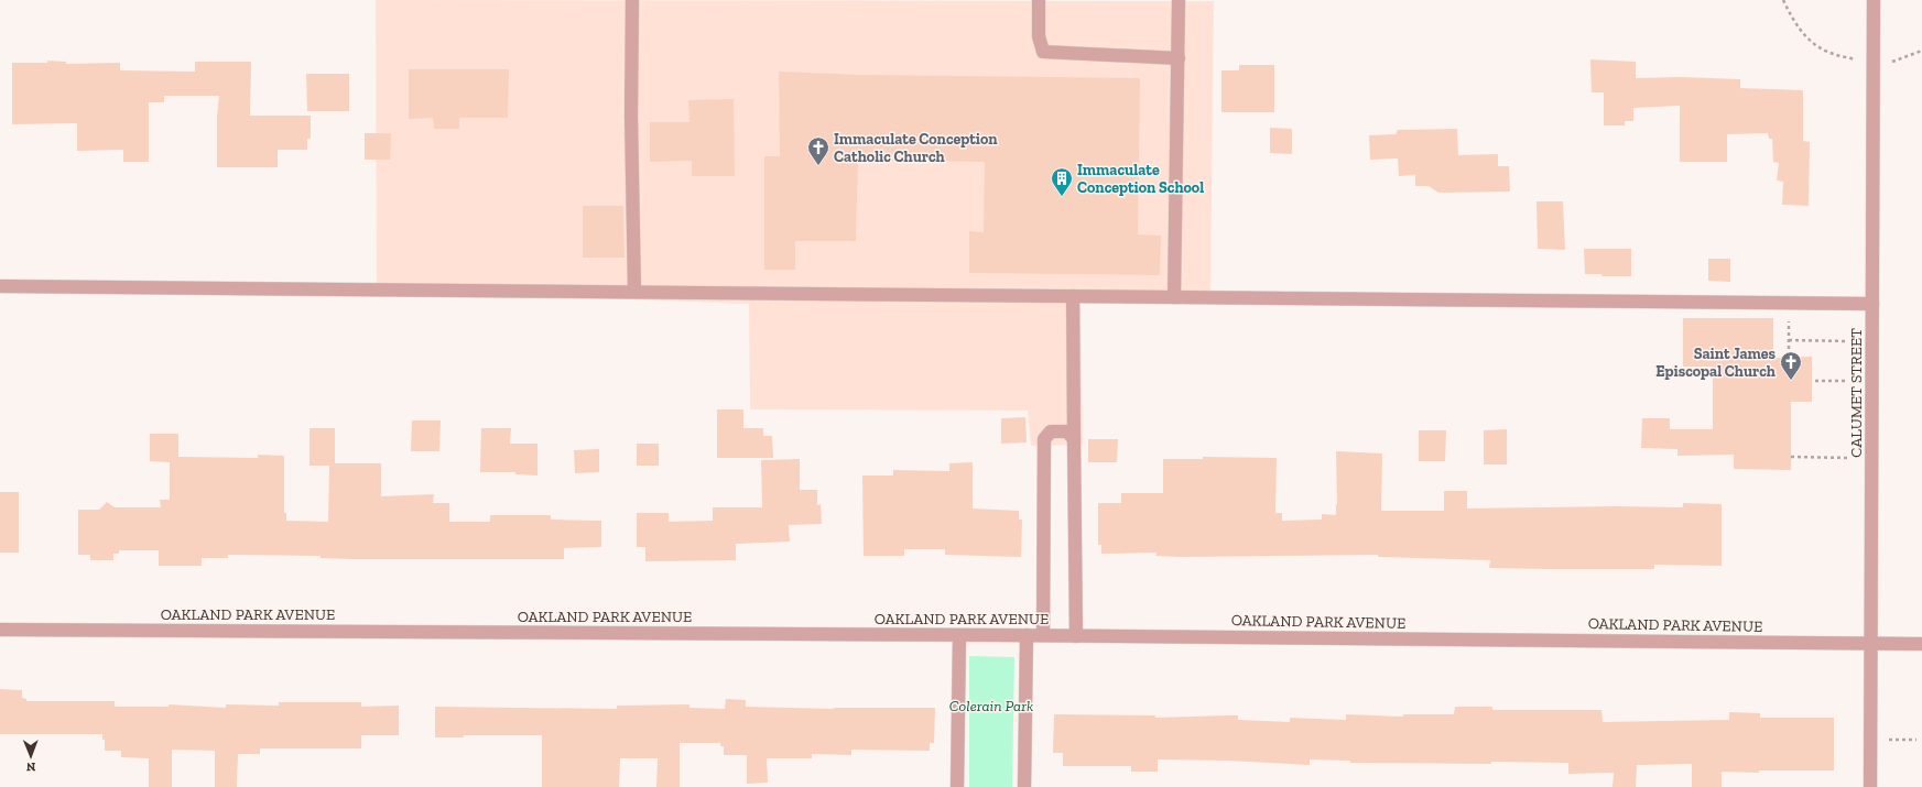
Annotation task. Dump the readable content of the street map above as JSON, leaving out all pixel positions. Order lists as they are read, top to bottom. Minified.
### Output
{"streets":{"street":["CALUMET STREET","OAKLAND PARK AVENUE"]},"crossings":[["CALUMET STREET","OAKLAND PARK AVENUE"]],"parks":["Colerain Park"],"places":{"church":["Immaculate Conception Catholic Church","Saint James Episcopal Church"],"building":["Immaculate Conception School"]},"north":"bottom"}
